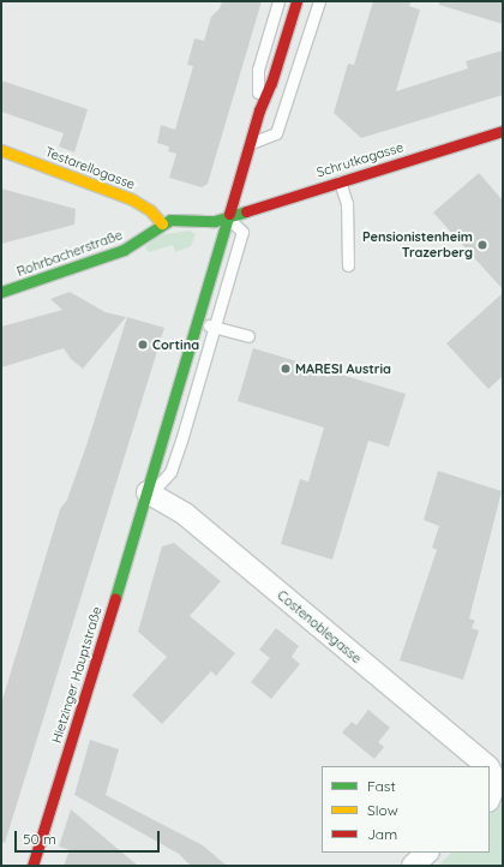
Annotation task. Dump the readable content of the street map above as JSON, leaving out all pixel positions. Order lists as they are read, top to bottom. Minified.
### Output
{"streets":{"main road":["Schrutkagasse","Testarellogasse","Rohrbacherstraße","Hietzinger Hauptstraße"],"street":["Costenoblegasse"]},"crossings":[["Schrutkagasse","Rohrbacherstraße"],["Schrutkagasse","Hietzinger Hauptstraße"],["Testarellogasse","Rohrbacherstraße"],["Rohrbacherstraße","Hietzinger Hauptstraße"],["Costenoblegasse","Hietzinger Hauptstraße"]],"places":["Pensionistenheim Trazerberg","Cortina","MARESI Austria"],"legend":["Fast","Slow","Jam"],"scale_bar":"50 m"}
